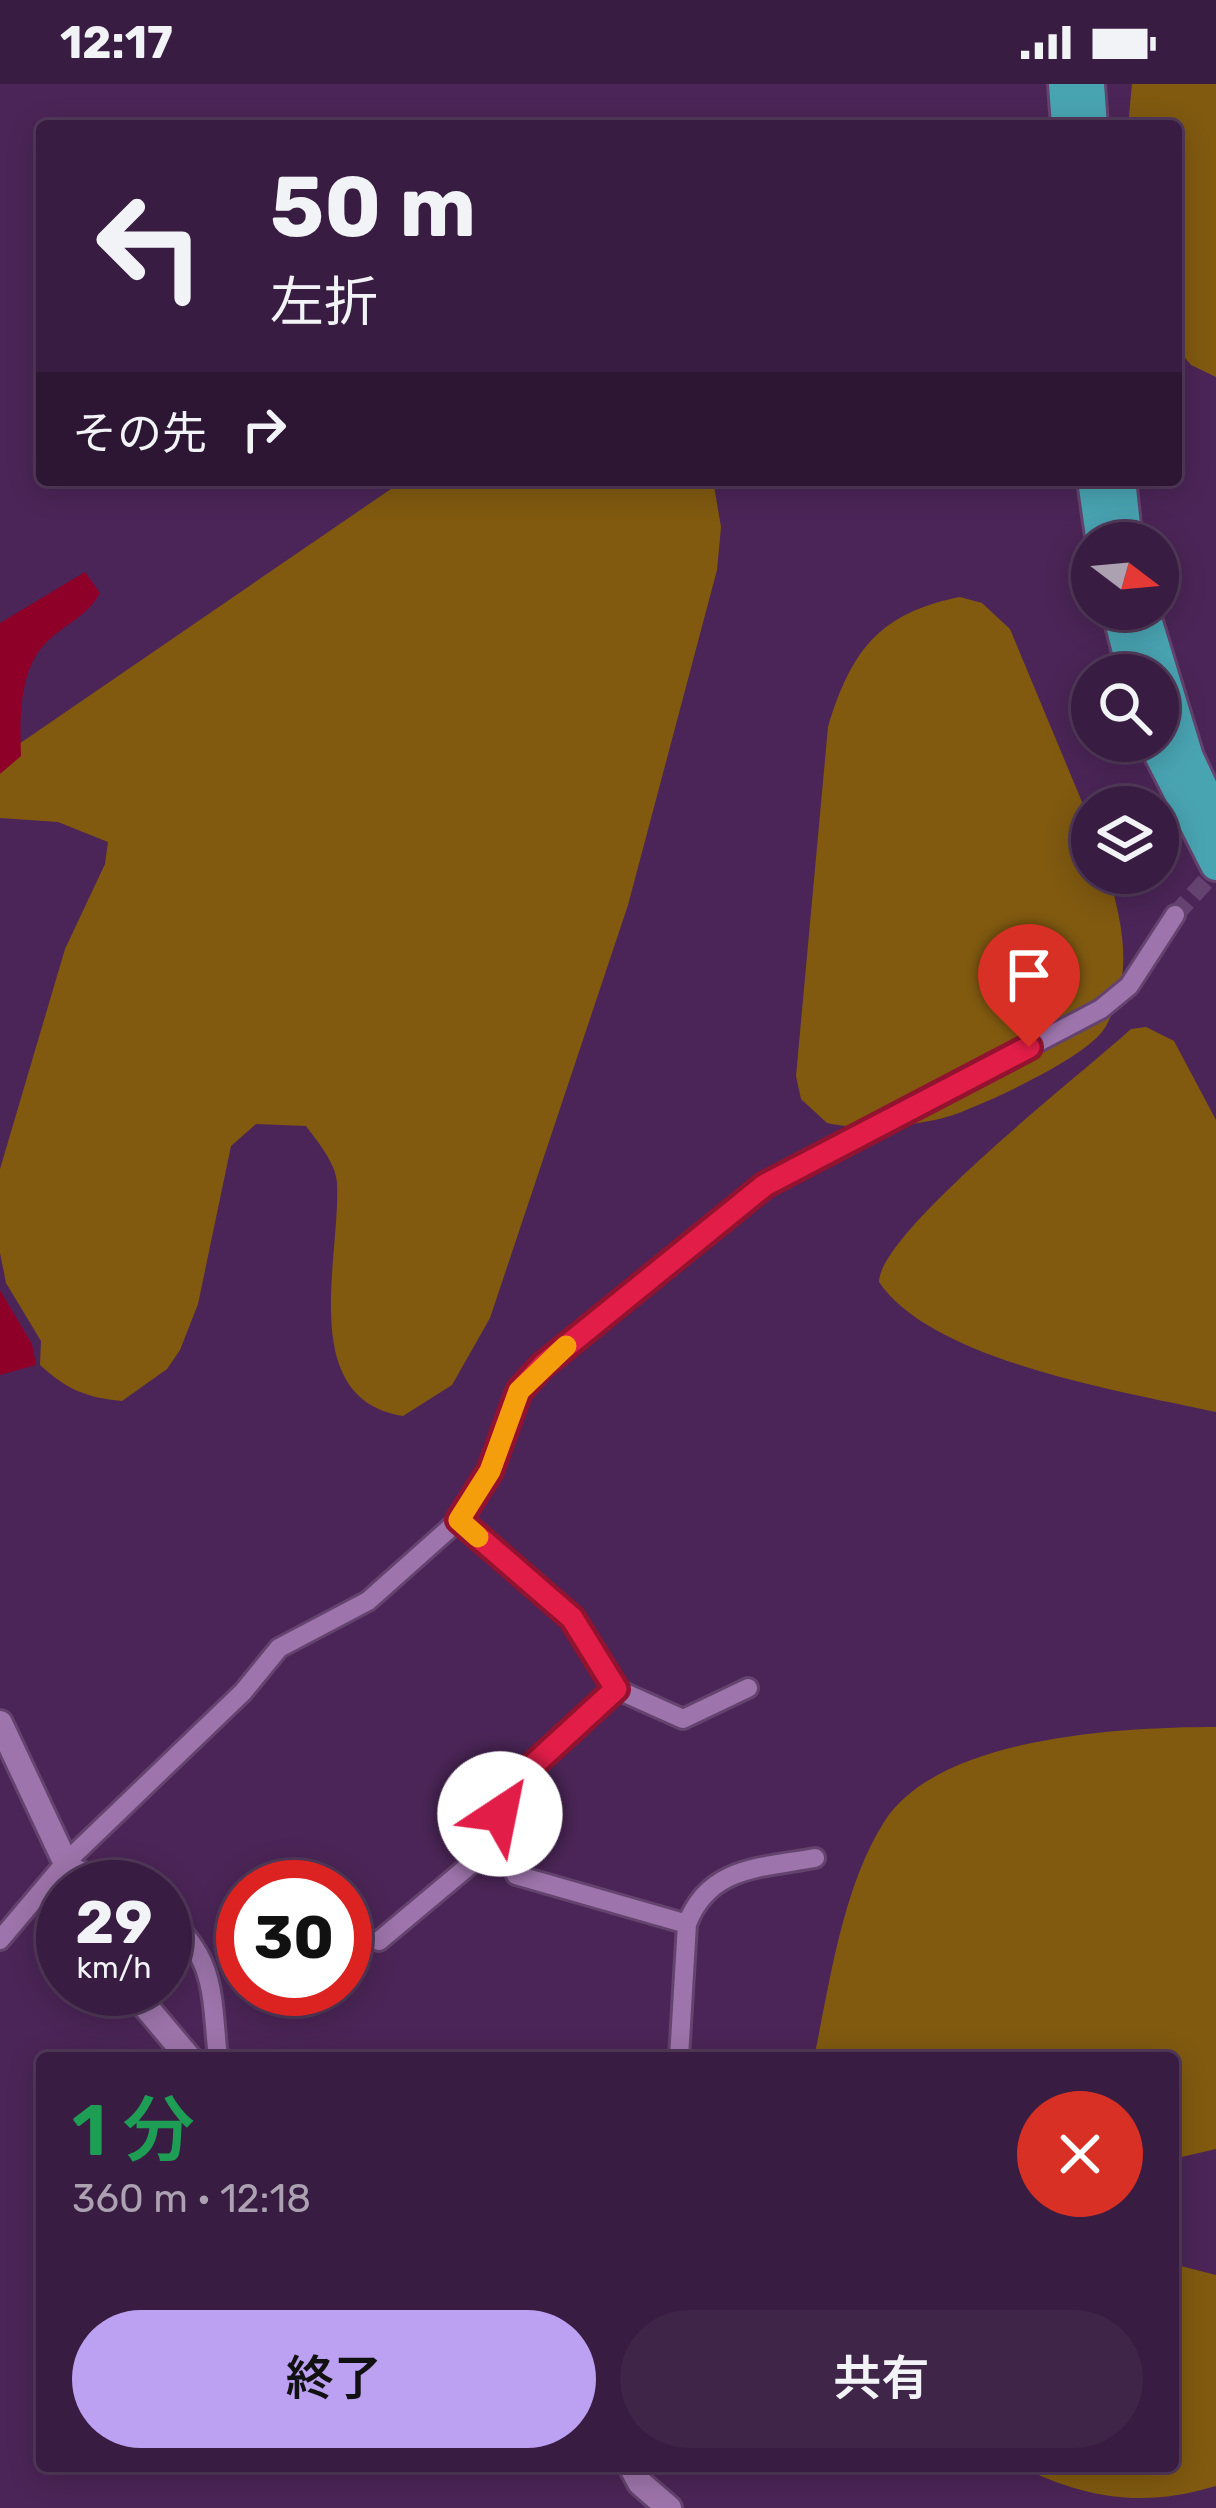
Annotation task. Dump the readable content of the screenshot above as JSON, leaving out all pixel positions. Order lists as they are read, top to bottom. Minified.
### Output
{"north":"right","page":{"status":"12:17","turn":["50 m","左折"],"then":"その先","speed":"29 km/h","limit":"30","heading":["1 分","360 m · 12:18"],"buttons":["終了","共有"]}}
